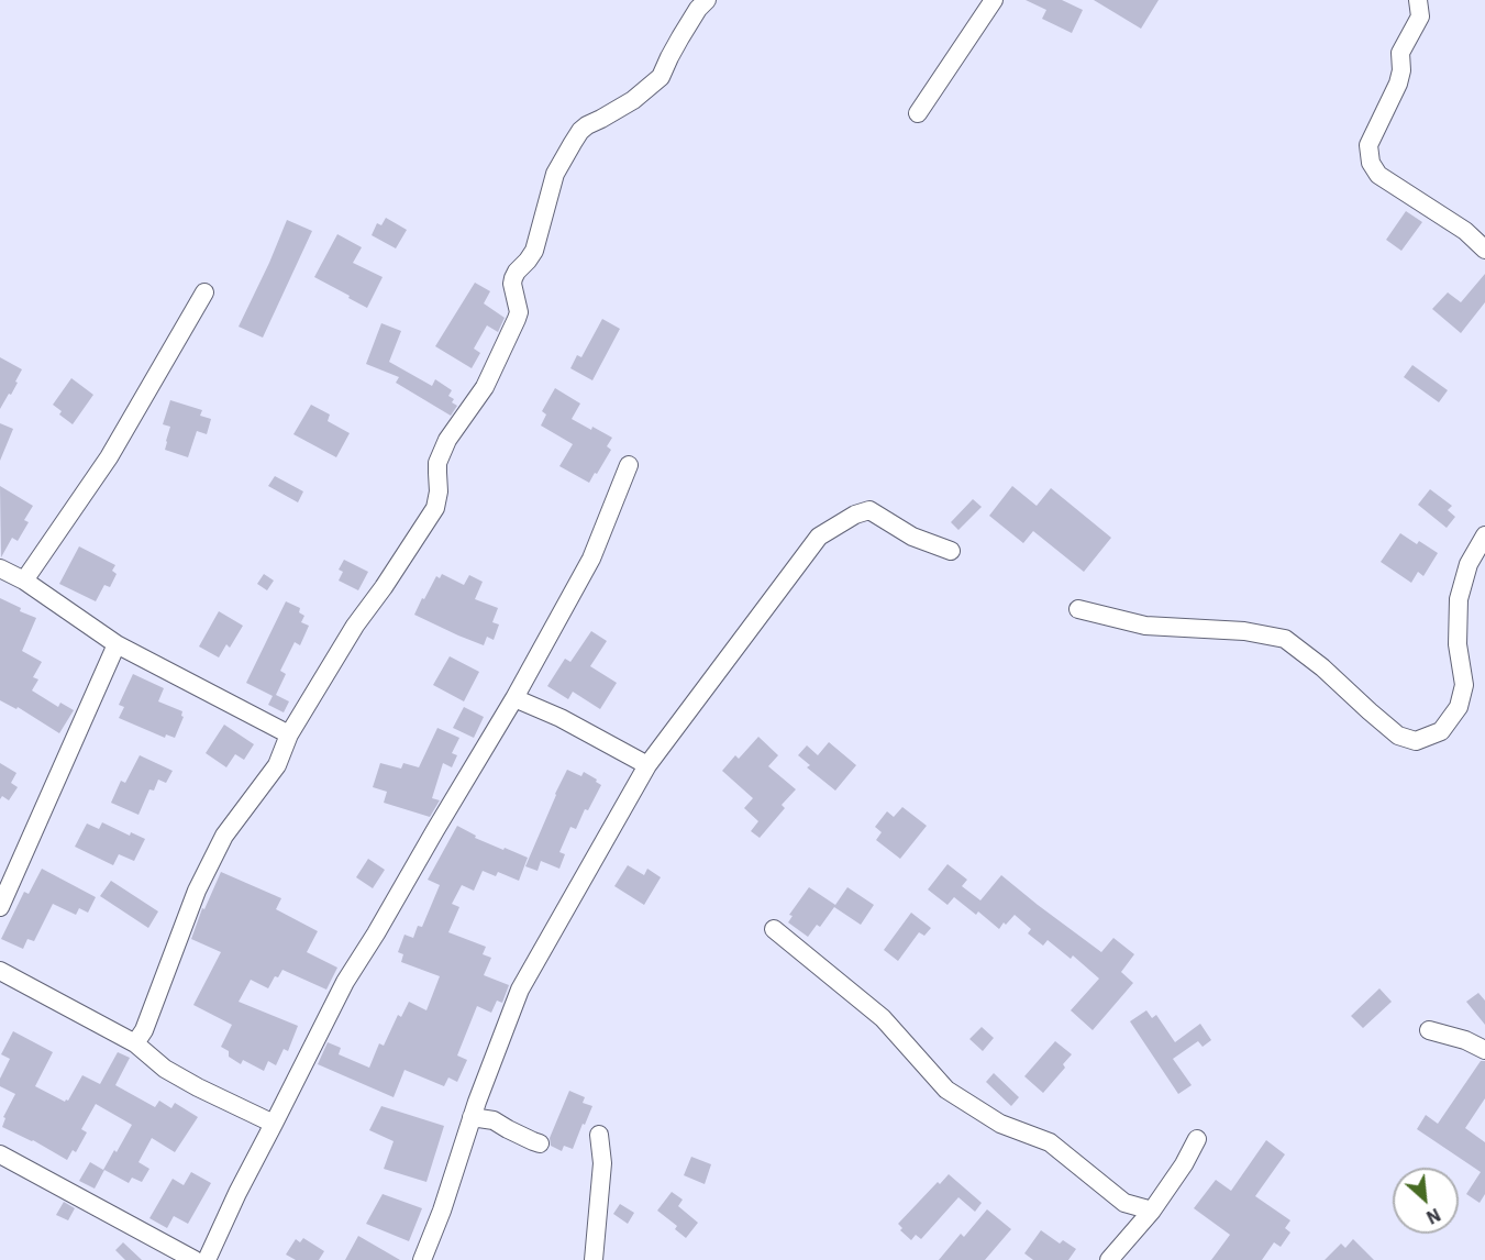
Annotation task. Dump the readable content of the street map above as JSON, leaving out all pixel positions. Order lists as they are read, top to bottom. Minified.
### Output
{"north":"bottom right"}
